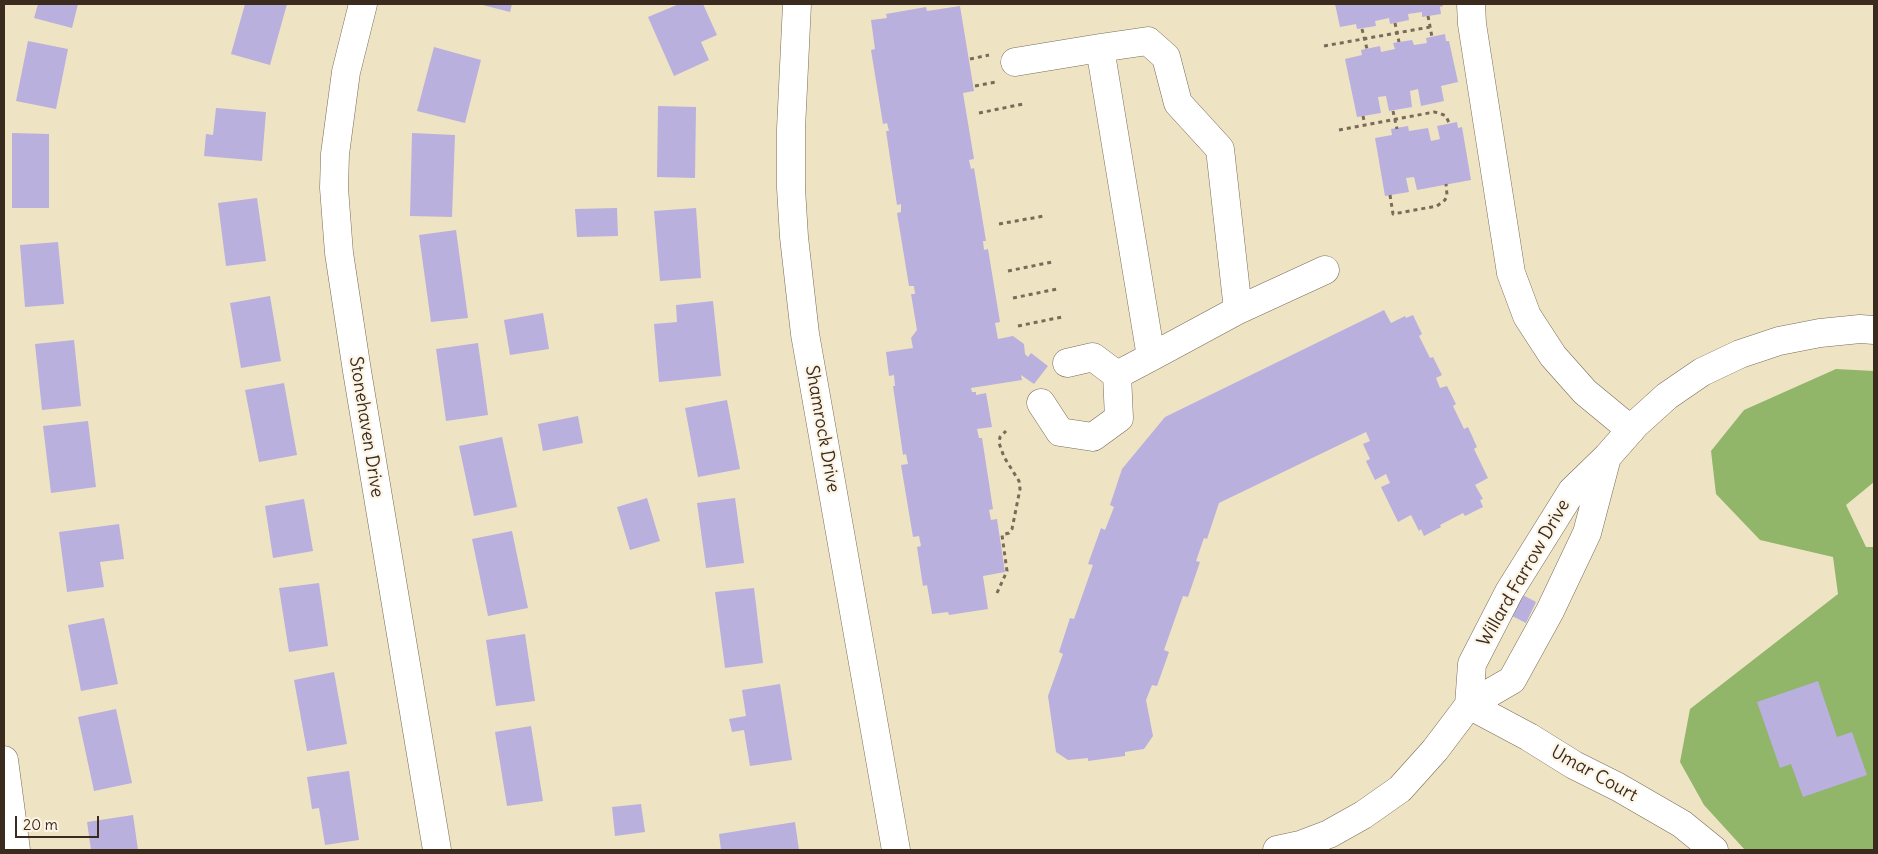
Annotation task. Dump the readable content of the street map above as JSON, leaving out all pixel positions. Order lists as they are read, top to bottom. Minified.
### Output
{"streets":{"street":["Stonehaven Drive","Shamrock Drive","Willard Farrow Drive","Umar Court"]},"crossings":[["Willard Farrow Drive","Umar Court"]],"scale_bar":"20 m"}
